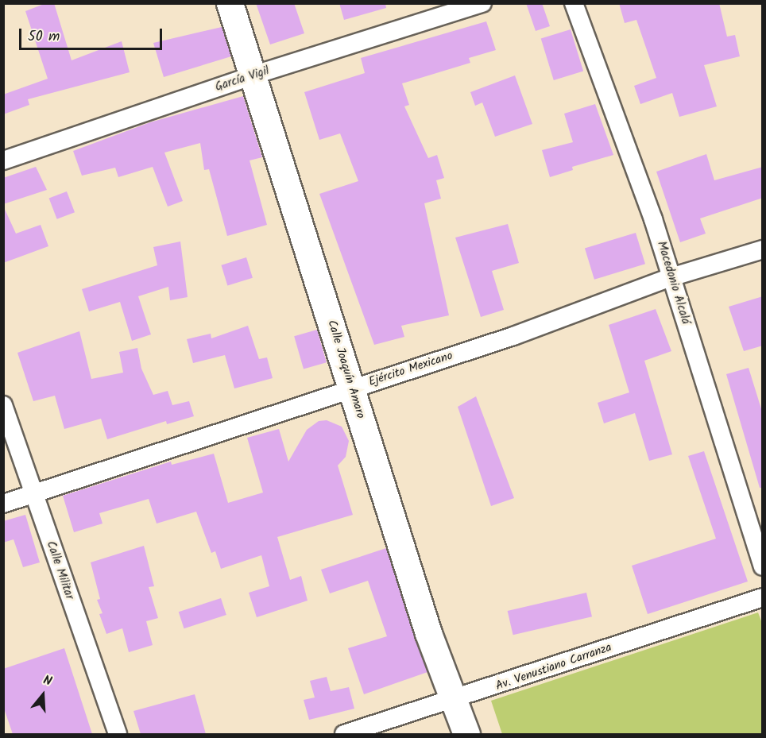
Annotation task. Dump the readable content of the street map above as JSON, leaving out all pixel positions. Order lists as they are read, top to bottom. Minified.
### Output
{"streets":{"main road":["Calle Joaquín Amaro"],"street":["García Vigil","Macedonio Alcalá","Ejército Mexicano","Calle Militar","Av. Venustiano Carranza"]},"crossings":[["García Vigil","Calle Joaquín Amaro"],["Macedonio Alcalá","Ejército Mexicano"],["Calle Joaquín Amaro","Ejército Mexicano"],["Calle Joaquín Amaro","Av. Venustiano Carranza"],["Ejército Mexicano","Calle Militar"]],"scale_bar":"50 m","north":"top"}
